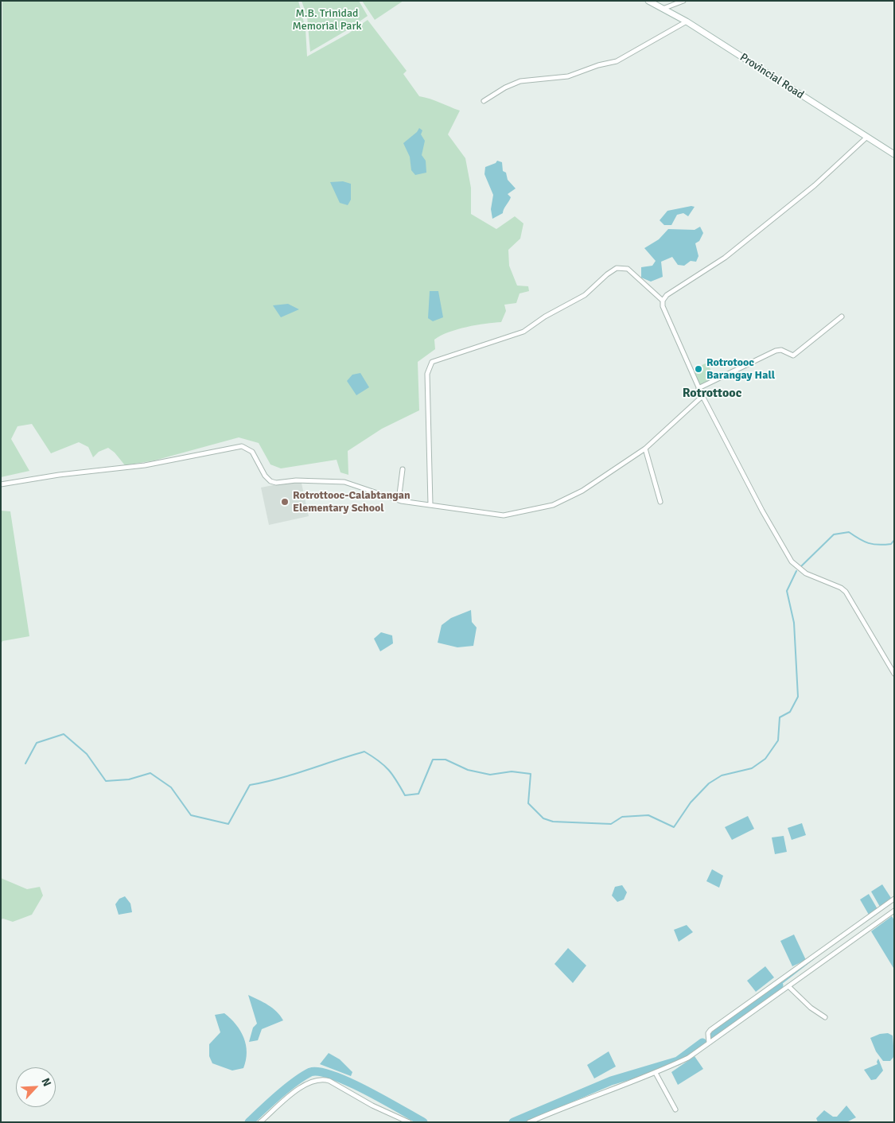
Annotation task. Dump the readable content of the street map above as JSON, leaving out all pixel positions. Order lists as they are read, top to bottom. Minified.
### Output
{"streets":{"main road":["Provincial Road"]},"districts":["Rotrottooc"],"parks":["M.B. Trinidad Memorial Park"],"places":["Rotrotooc Barangay Hall","Rotrottooc-Calabtangan Elementary School"],"north":"top right"}
